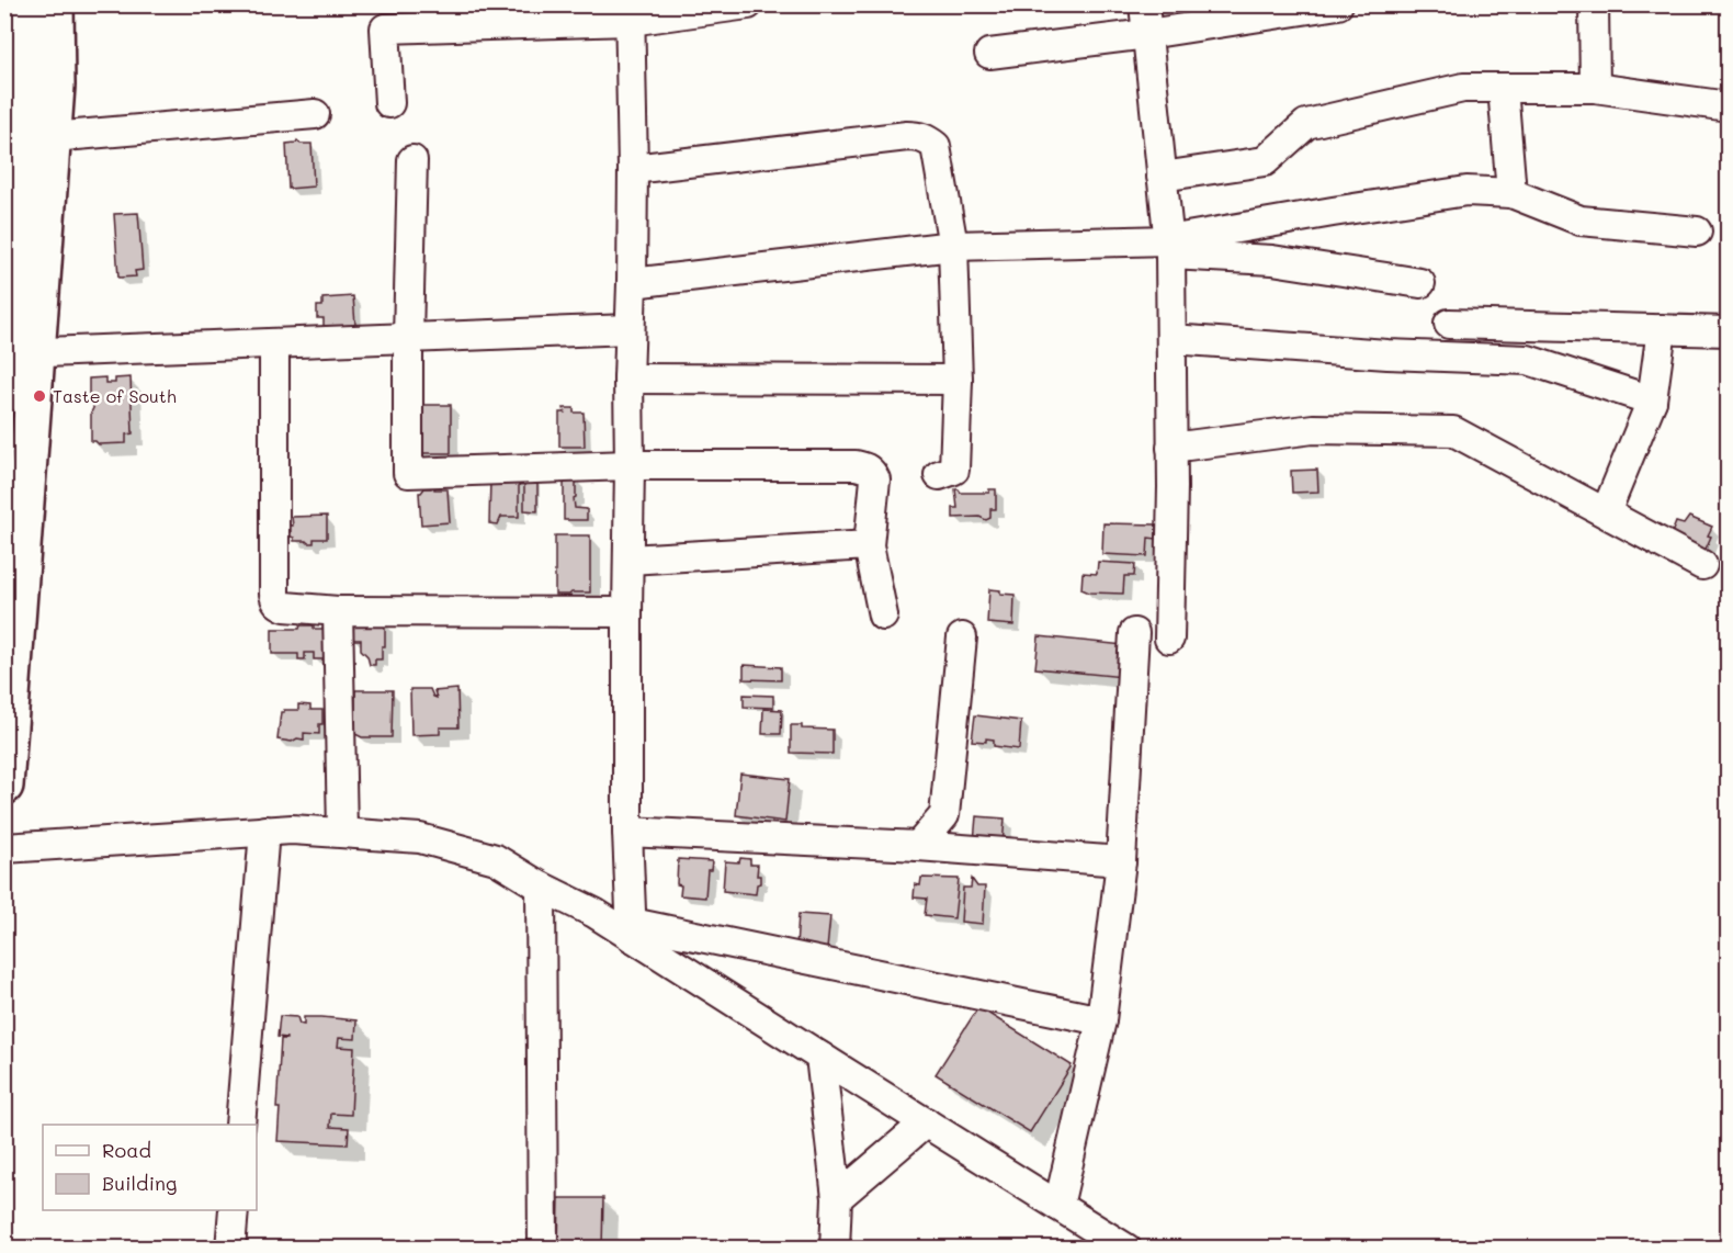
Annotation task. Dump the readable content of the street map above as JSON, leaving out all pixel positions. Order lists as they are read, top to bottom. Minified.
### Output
{"places":["Taste of South"],"legend":["Road","Building"]}
